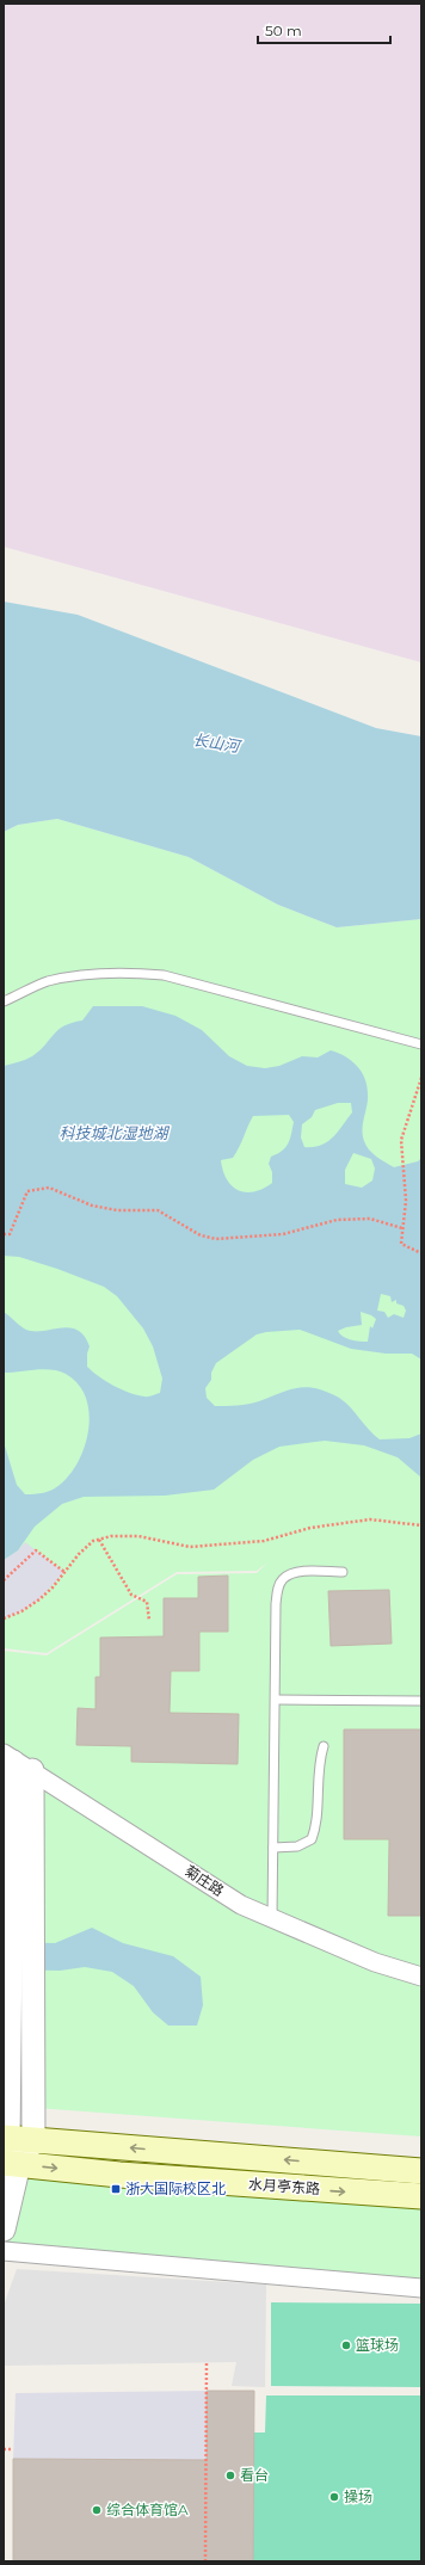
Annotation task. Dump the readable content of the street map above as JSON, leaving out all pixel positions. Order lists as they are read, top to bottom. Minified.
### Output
{"streets":{"main road":["水月亭东路"],"street":["菊庄路"]},"water":["长山河","科技城北湿地湖"],"places":{"transit":["浙大国际校区北"],"other":["篮球场","看台","操场","综合体育馆A"]},"scale_bar":"50 m"}
